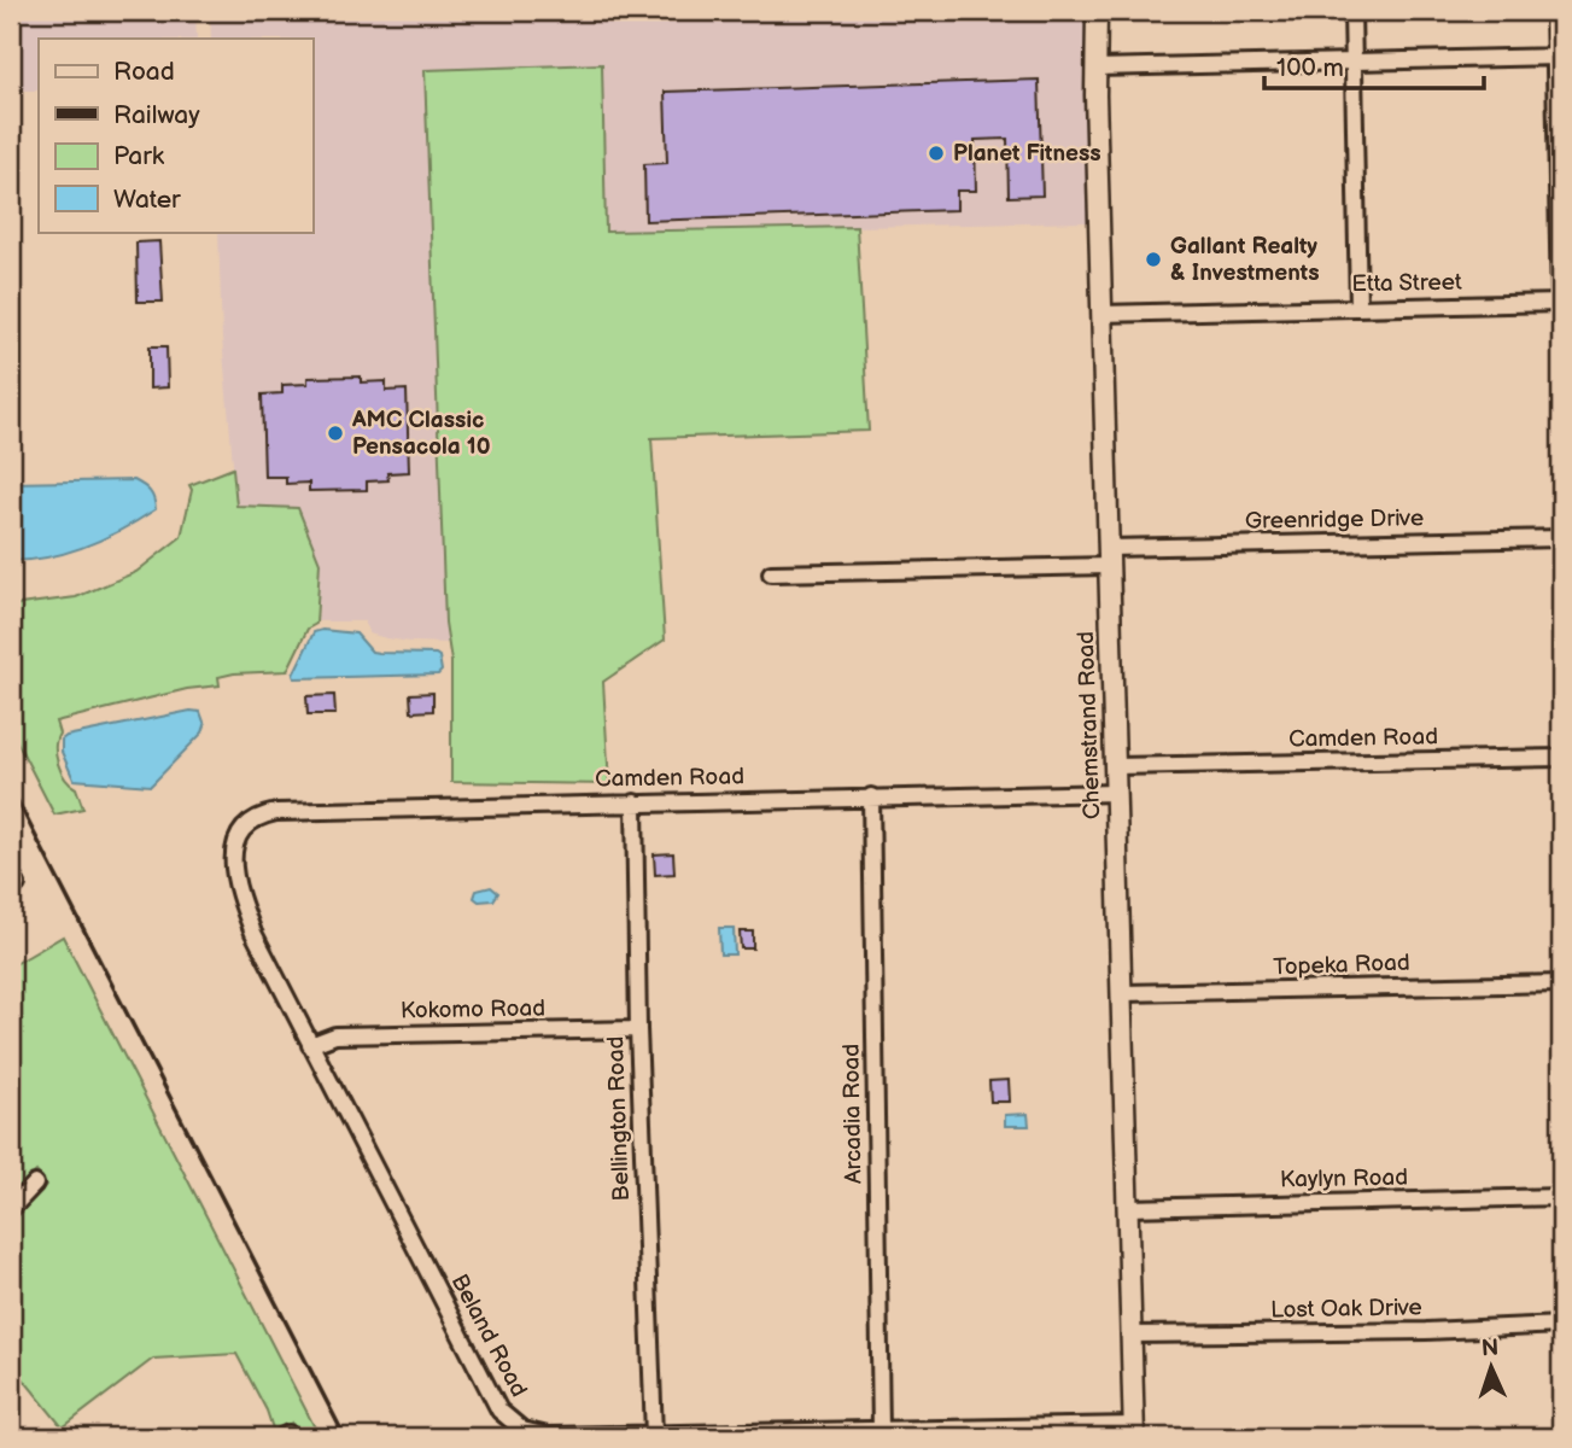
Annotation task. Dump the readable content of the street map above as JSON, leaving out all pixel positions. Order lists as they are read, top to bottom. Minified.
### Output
{"streets":{"street":["Etta Street","Greenridge Drive","Chemstrand Road","Camden Road","Topeka Road","Kokomo Road","Arcadia Road","Bellington Road","Kaylyn Road","Lost Oak Drive","Beland Road"]},"crossings":[["Etta Street","Chemstrand Road"],["Greenridge Drive","Chemstrand Road"],["Chemstrand Road","Camden Road"],["Chemstrand Road","Topeka Road"],["Chemstrand Road","Kaylyn Road"],["Chemstrand Road","Lost Oak Drive"],["Chemstrand Road","Beland Road"],["Camden Road","Arcadia Road"],["Camden Road","Bellington Road"],["Camden Road","Beland Road"],["Kokomo Road","Bellington Road"],["Kokomo Road","Beland Road"],["Arcadia Road","Beland Road"],["Bellington Road","Beland Road"]],"places":["Planet Fitness","Gallant Realty & Investments","AMC Classic Pensacola 10"],"legend":["Road","Railway","Park","Water"],"scale_bar":"100 m","north":"top"}
